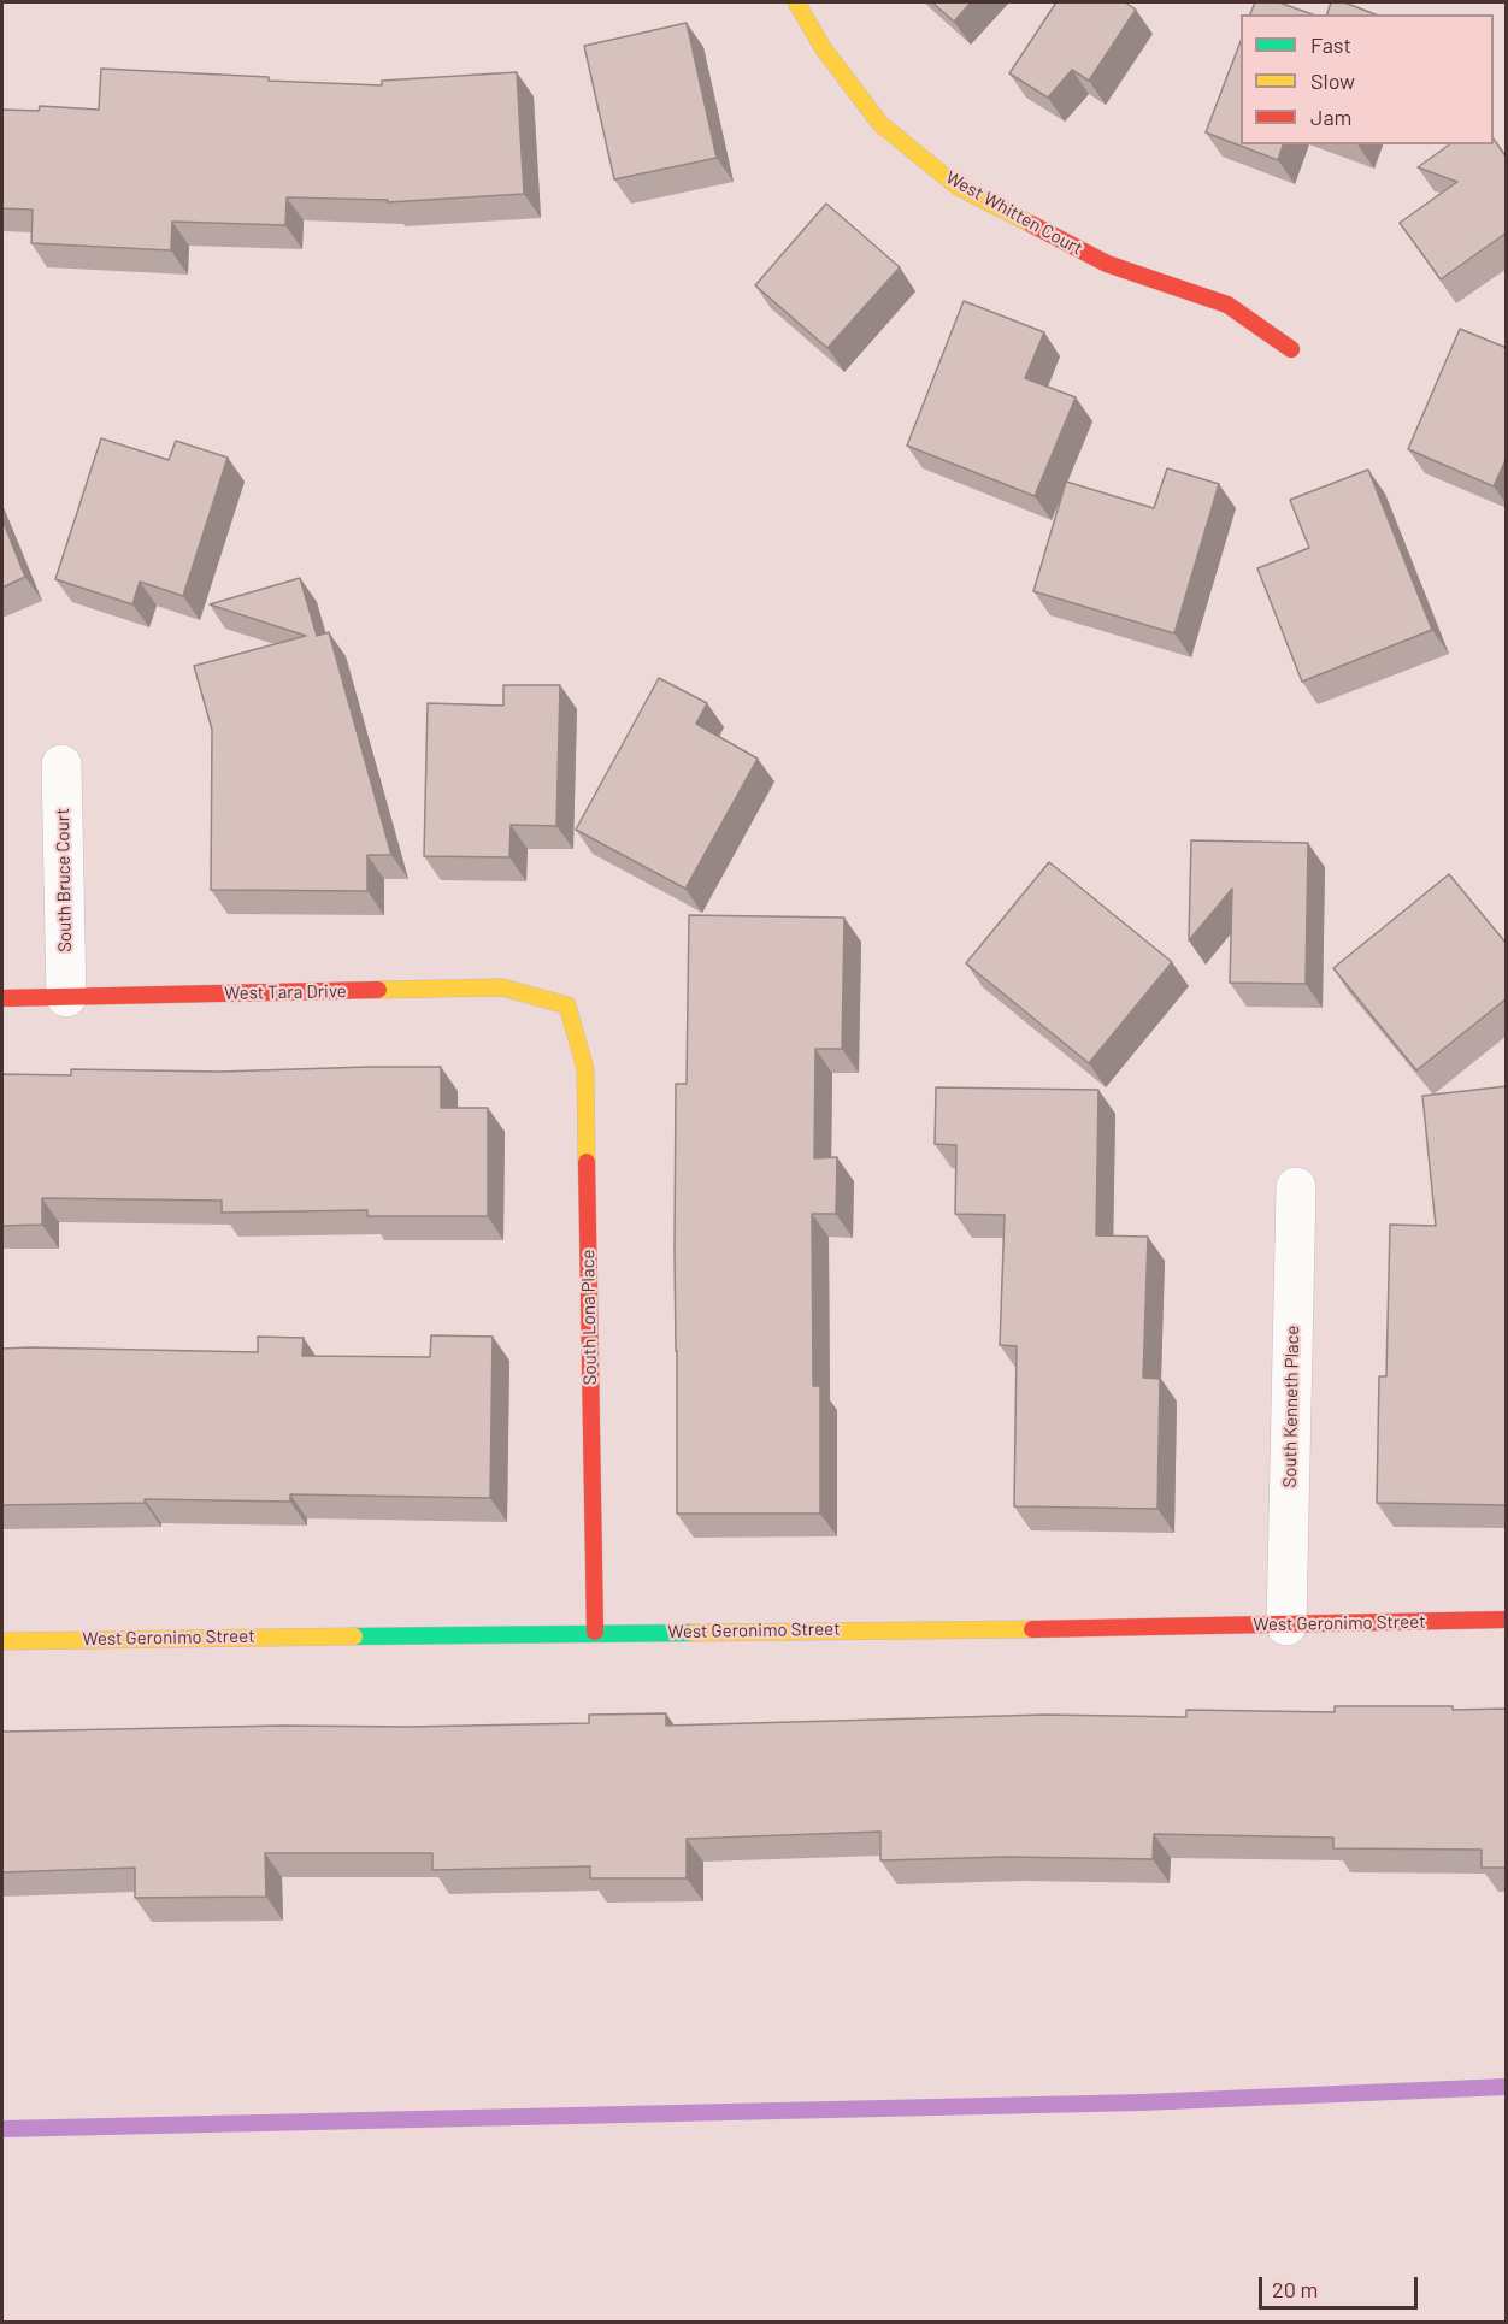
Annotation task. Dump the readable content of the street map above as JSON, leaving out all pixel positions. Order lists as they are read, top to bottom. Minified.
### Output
{"streets":{"street":["West Whitten Court","South Bruce Court","West Tara Drive","South Lona Place","South Kenneth Place","West Geronimo Street"]},"crossings":[["South Bruce Court","West Tara Drive"],["West Tara Drive","South Lona Place"],["South Lona Place","West Geronimo Street"],["South Kenneth Place","West Geronimo Street"]],"legend":["Fast","Slow","Jam"],"scale_bar":"20 m"}
